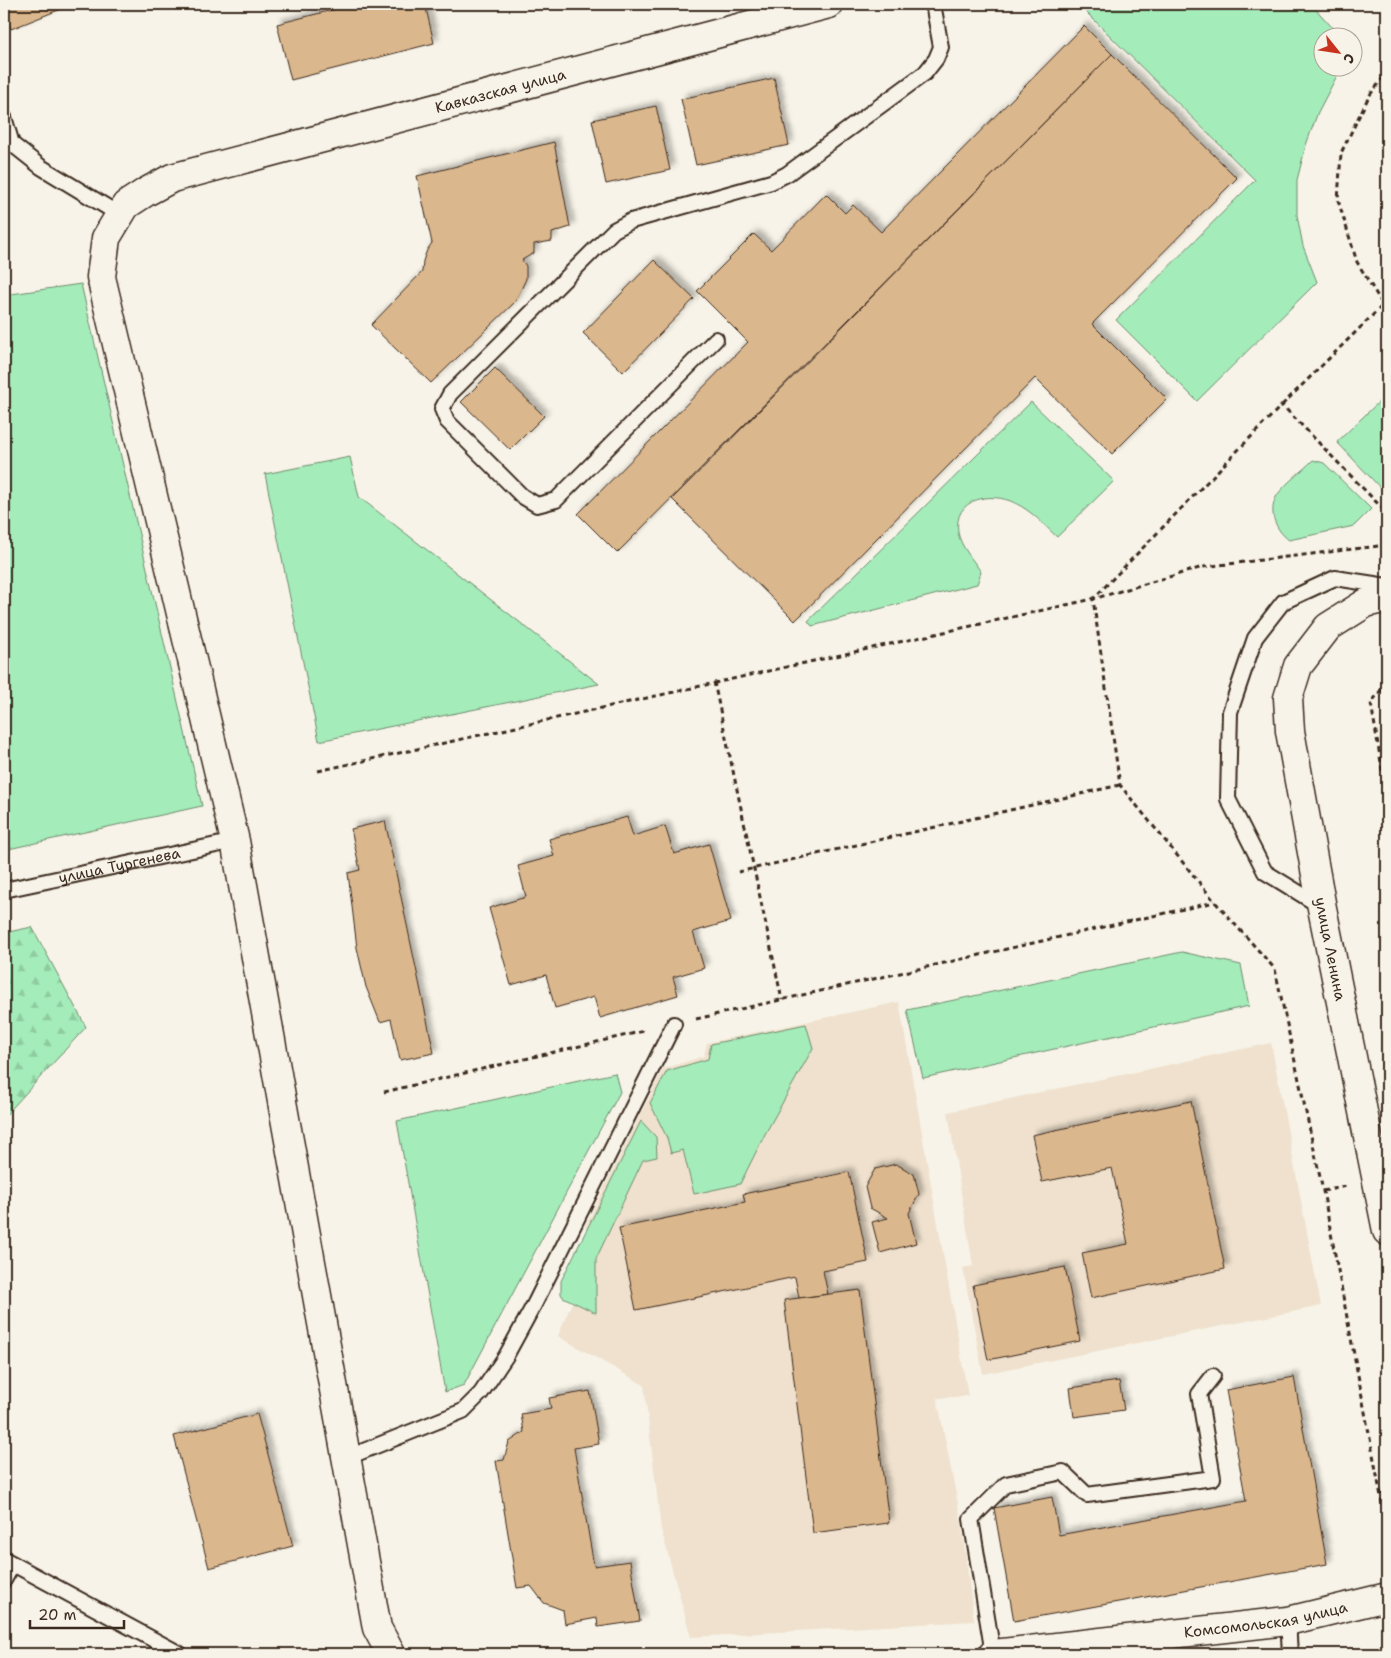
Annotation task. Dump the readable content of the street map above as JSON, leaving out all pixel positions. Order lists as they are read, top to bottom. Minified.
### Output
{"streets":{"street":["Кавказская улица","улица Ленина","Комсомольская улица"],"lane":["улица Тургенева"]},"crossings":[["Кавказская улица","улица Тургенева"]],"scale_bar":"20 m","north":"bottom right"}
